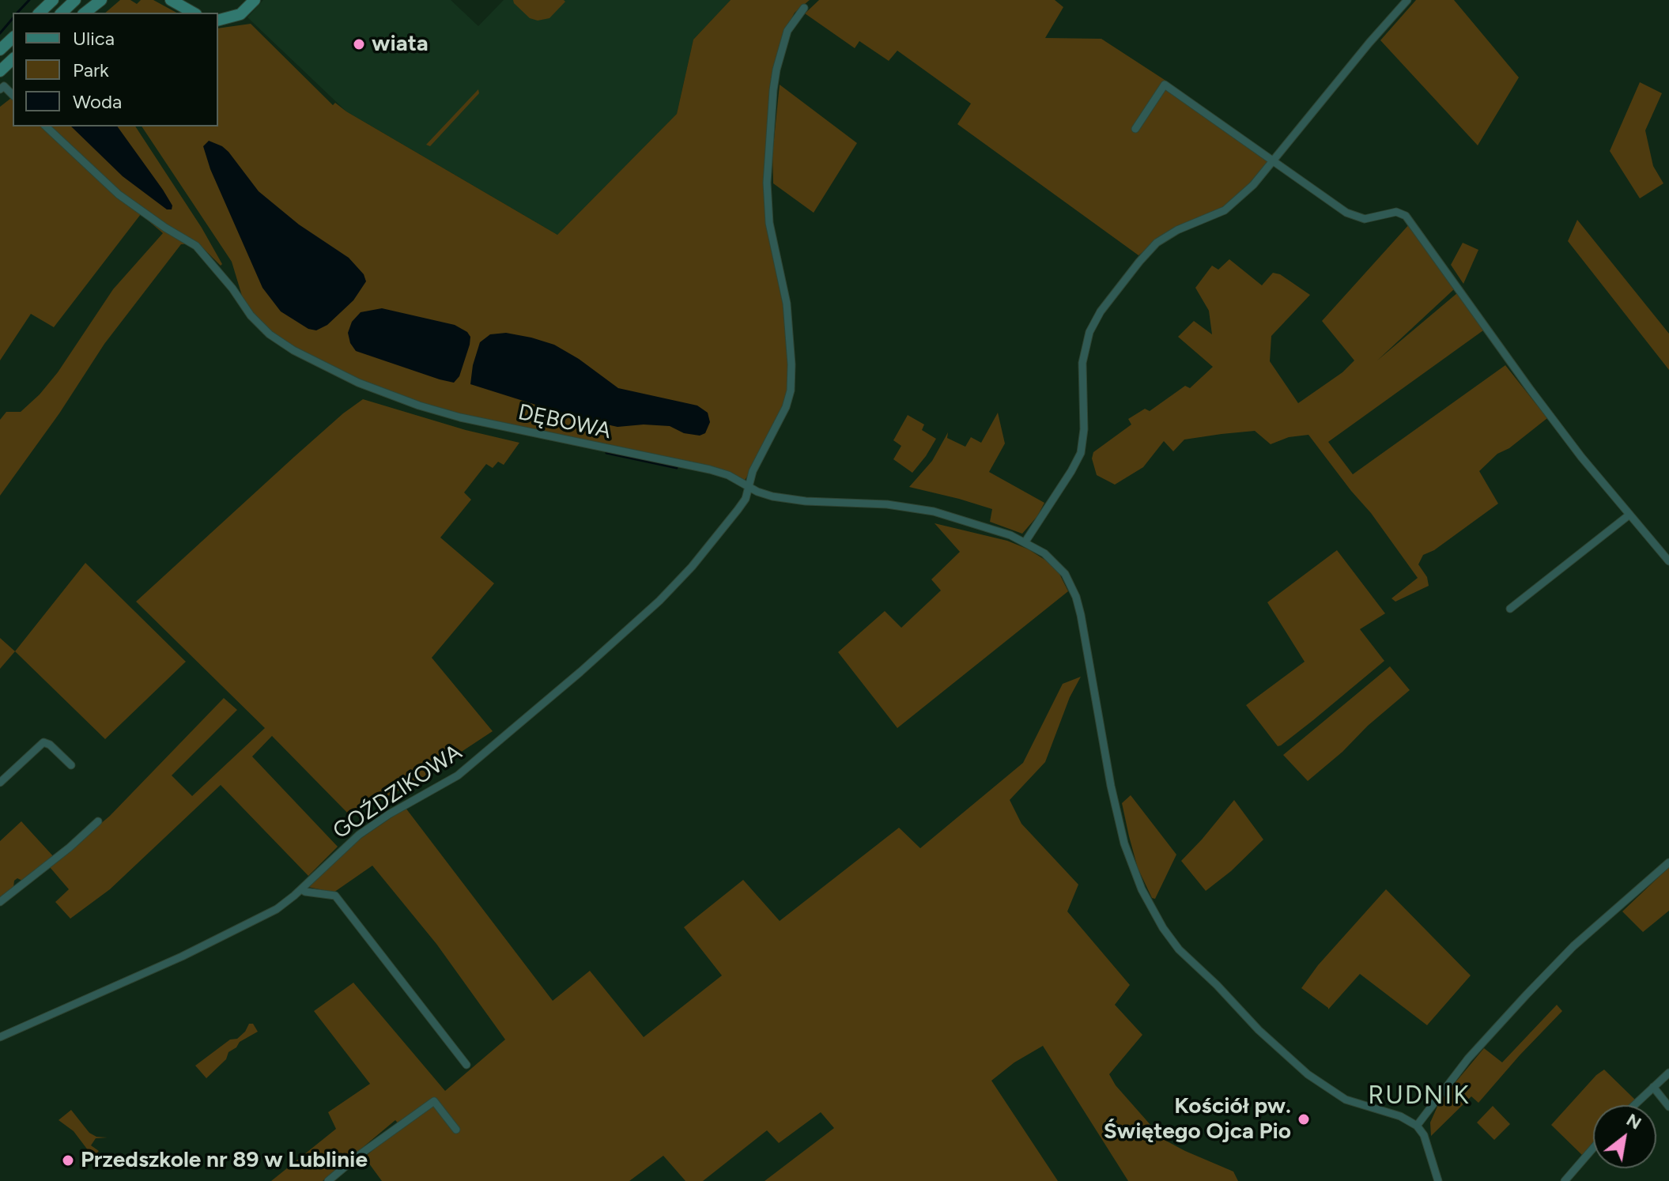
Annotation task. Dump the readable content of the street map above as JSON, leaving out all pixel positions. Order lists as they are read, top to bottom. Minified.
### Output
{"streets":{"street":["DĘBOWA","GOŹDZIKOWA"]},"crossings":[["DĘBOWA","GOŹDZIKOWA"]],"districts":["RUDNIK"],"places":["wiata","Kościół pw. Świętego Ojca Pio","Przedszkole nr 89 w Lublinie"],"legend":["Ulica","Park","Woda"],"north":"top right"}
